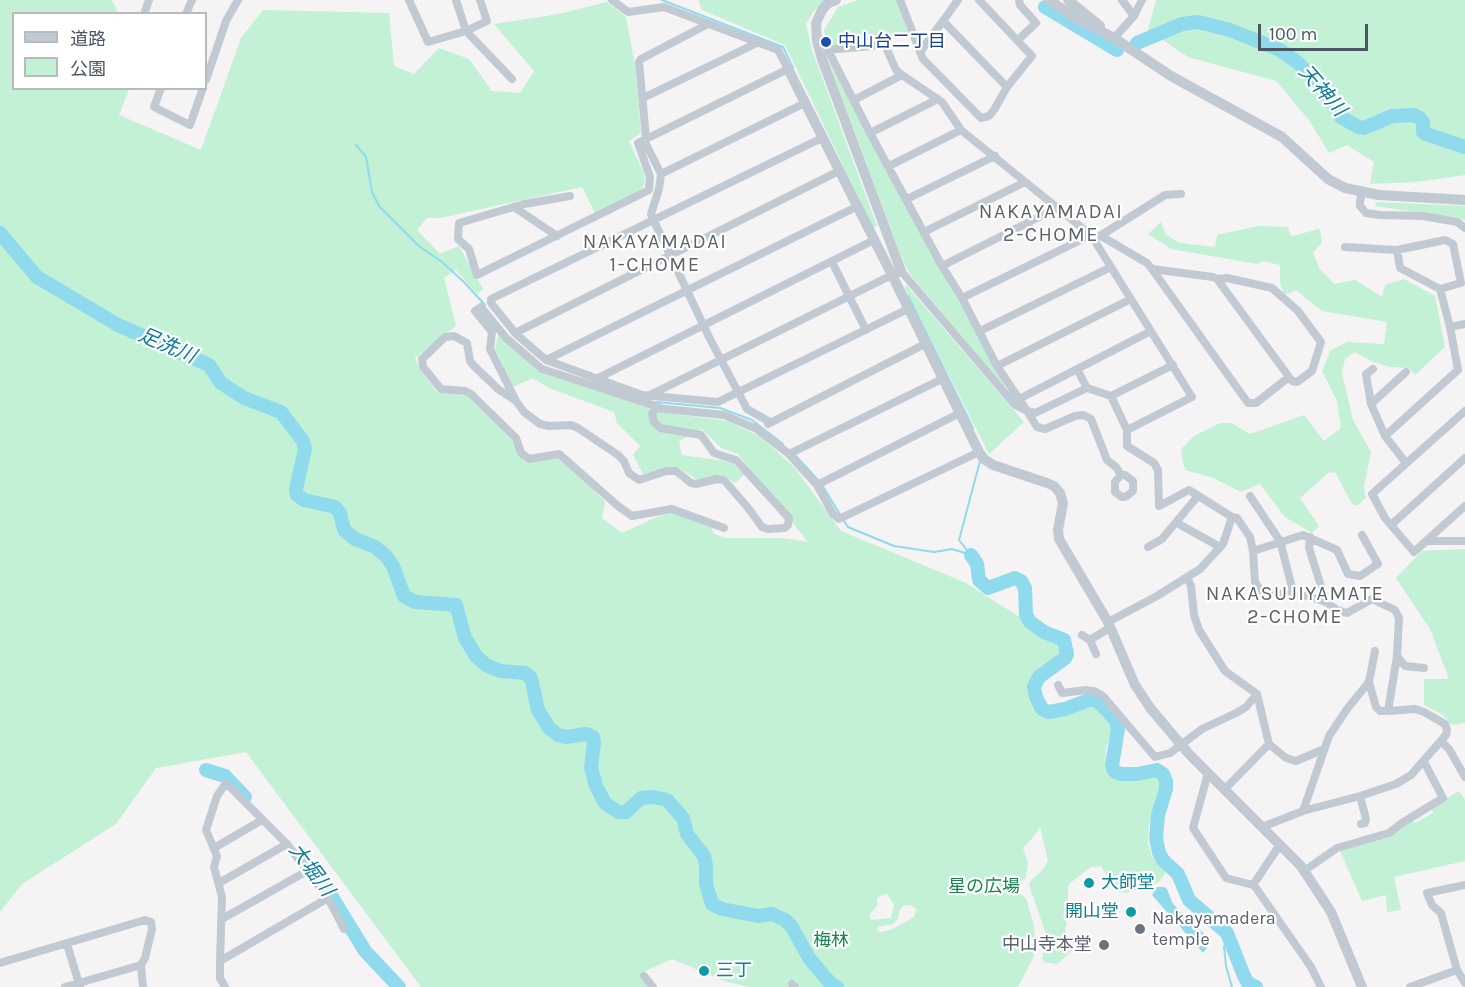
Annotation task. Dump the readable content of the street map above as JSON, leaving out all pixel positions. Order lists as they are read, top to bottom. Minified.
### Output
{"districts":["NAKAYAMADAI 2-CHOME","NAKAYAMADAI 1-CHOME","NAKASUJIYAMATE 2-CHOME"],"water":["天神川","足洗川","大堀川"],"parks":["星の広場","梅林"],"places":["中山台二丁目","大師堂","開山堂","Nakayamadera temple","中山寺本堂","三丁"],"legend":["道路","公園"],"scale_bar":"100 m"}
